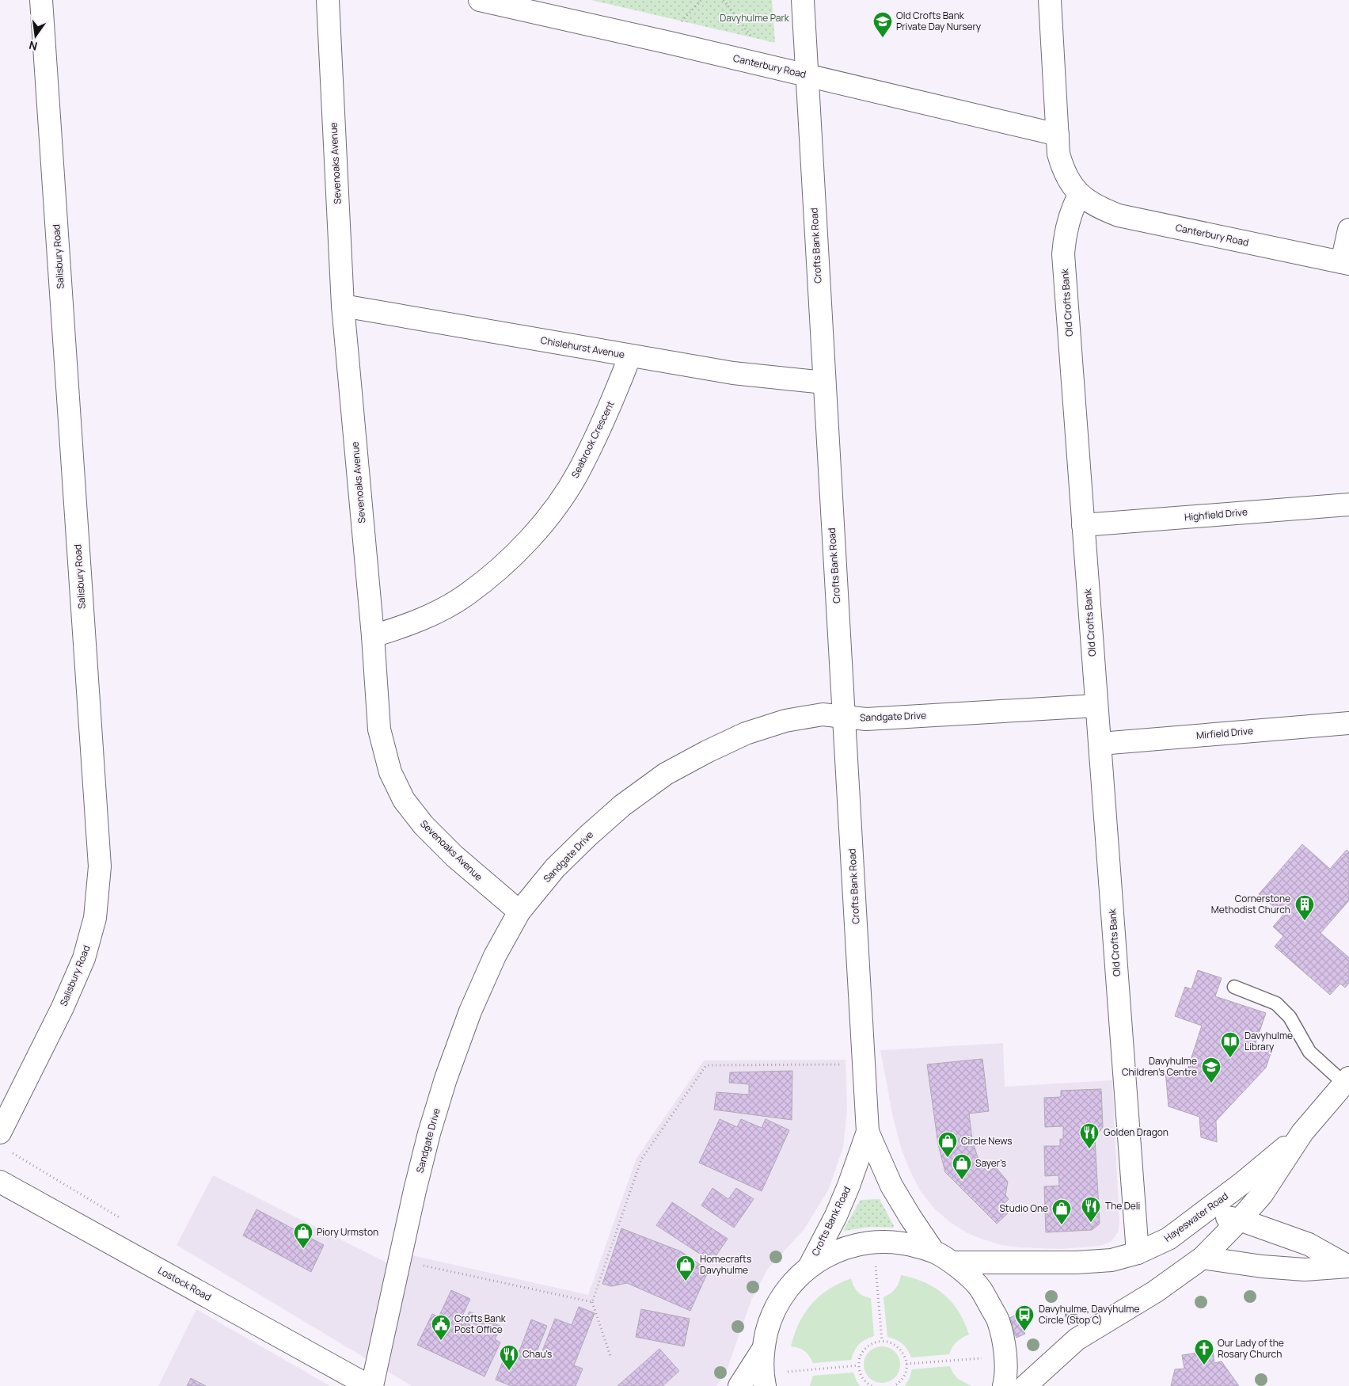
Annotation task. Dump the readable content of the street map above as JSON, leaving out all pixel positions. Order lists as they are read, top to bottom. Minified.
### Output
{"streets":{"street":["Canterbury Road","Sevenoaks Avenue","Crofts Bank Road","Salisbury Road","Old Crofts Bank","Chislehurst Avenue","Seabrook Crescent","Highfield Drive","Sandgate Drive","Mirfield Drive","Hayeswater Road","Lostock Road"]},"crossings":[["Canterbury Road","Crofts Bank Road"],["Canterbury Road","Old Crofts Bank"],["Sevenoaks Avenue","Chislehurst Avenue"],["Sevenoaks Avenue","Seabrook Crescent"],["Sevenoaks Avenue","Sandgate Drive"],["Crofts Bank Road","Chislehurst Avenue"],["Crofts Bank Road","Sandgate Drive"],["Old Crofts Bank","Highfield Drive"],["Old Crofts Bank","Sandgate Drive"],["Old Crofts Bank","Mirfield Drive"],["Old Crofts Bank","Hayeswater Road"],["Chislehurst Avenue","Seabrook Crescent"]],"parks":["Davyhulme Park"],"places":{"school or university":["Old Crofts Bank Private Day Nursery","Davyhulme Children's Centre"],"building":["Cornerstone Methodist Church"],"library":["Davyhulme Library"],"restaurant":["Golden Dragon","The Deli","Chau's"],"shop":["Circle News","Sayer's","Studio One","Piory Urmston","Homecrafts Davyhulme"],"bus stop":["Davyhulme, Davyhulme Circle (Stop C)"],"public building":["Crofts Bank Post Office"],"church":["Our Lady of the Rosary Church"]},"north":"bottom"}
